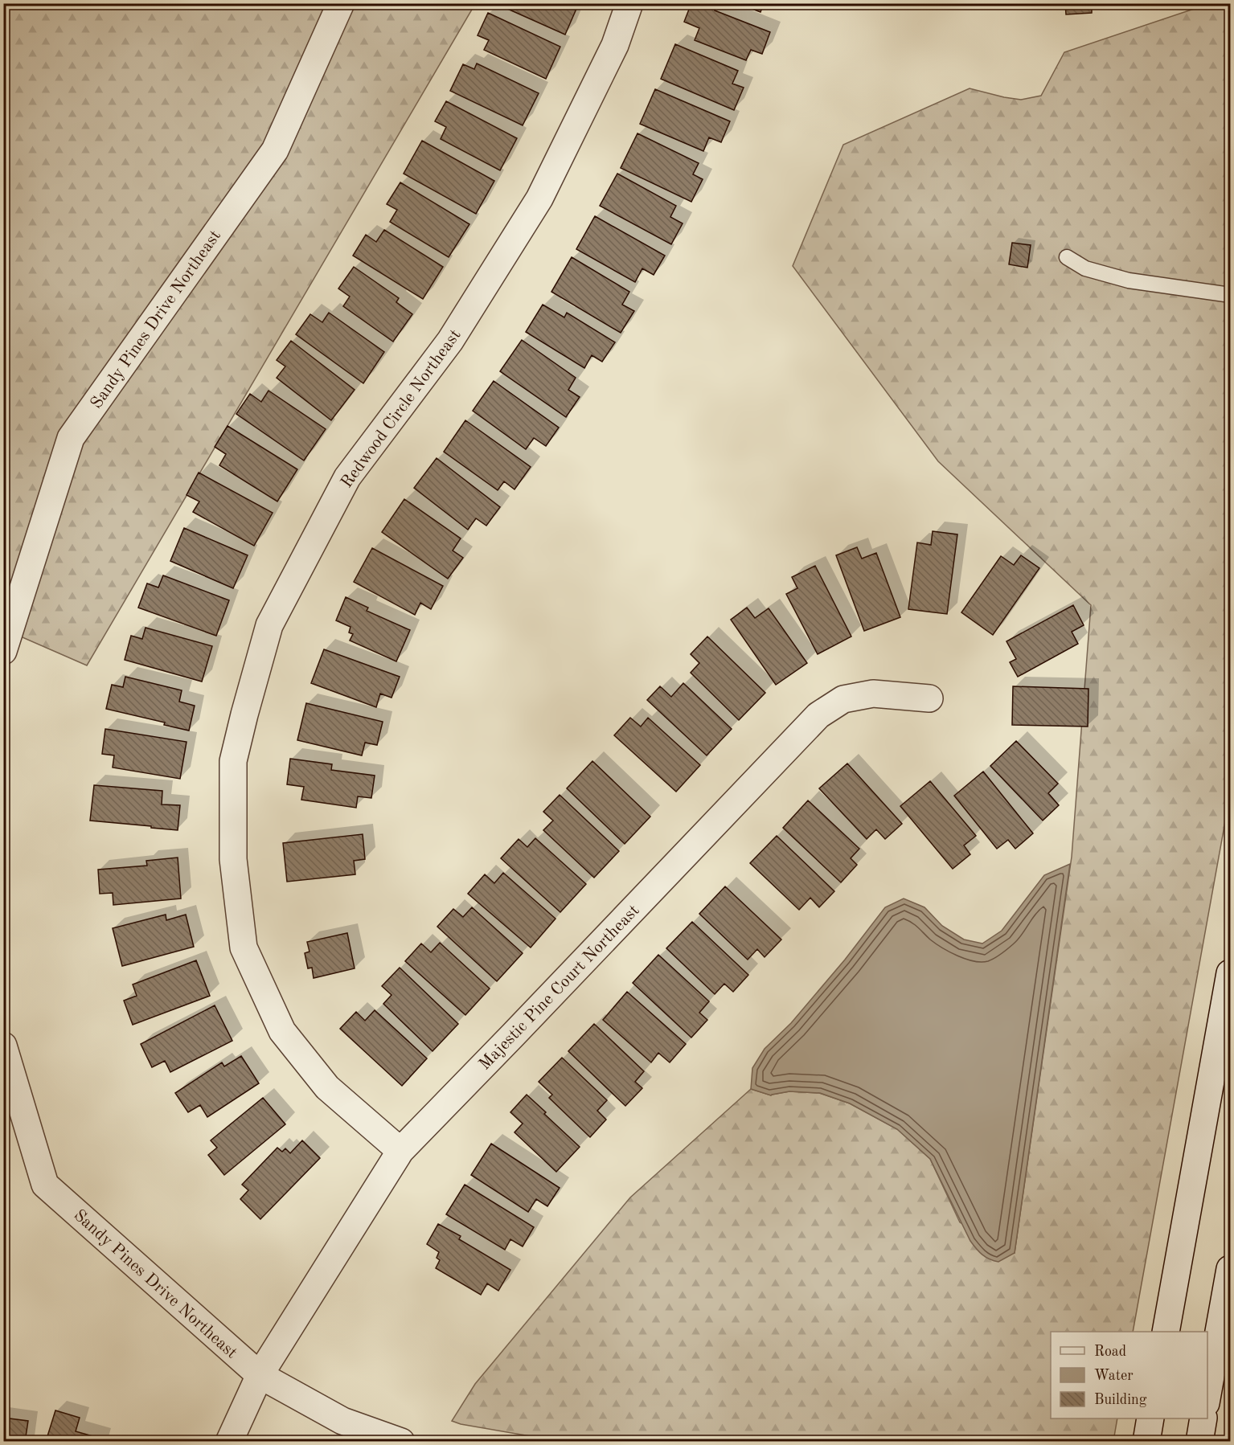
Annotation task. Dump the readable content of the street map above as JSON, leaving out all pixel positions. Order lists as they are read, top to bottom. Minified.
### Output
{"streets":{"street":["Sandy Pines Drive Northeast","Redwood Circle Northeast","Majestic Pine Court Northeast"]},"crossings":[["Sandy Pines Drive Northeast","Majestic Pine Court Northeast"],["Redwood Circle Northeast","Majestic Pine Court Northeast"]],"legend":["Road","Water","Building"]}
